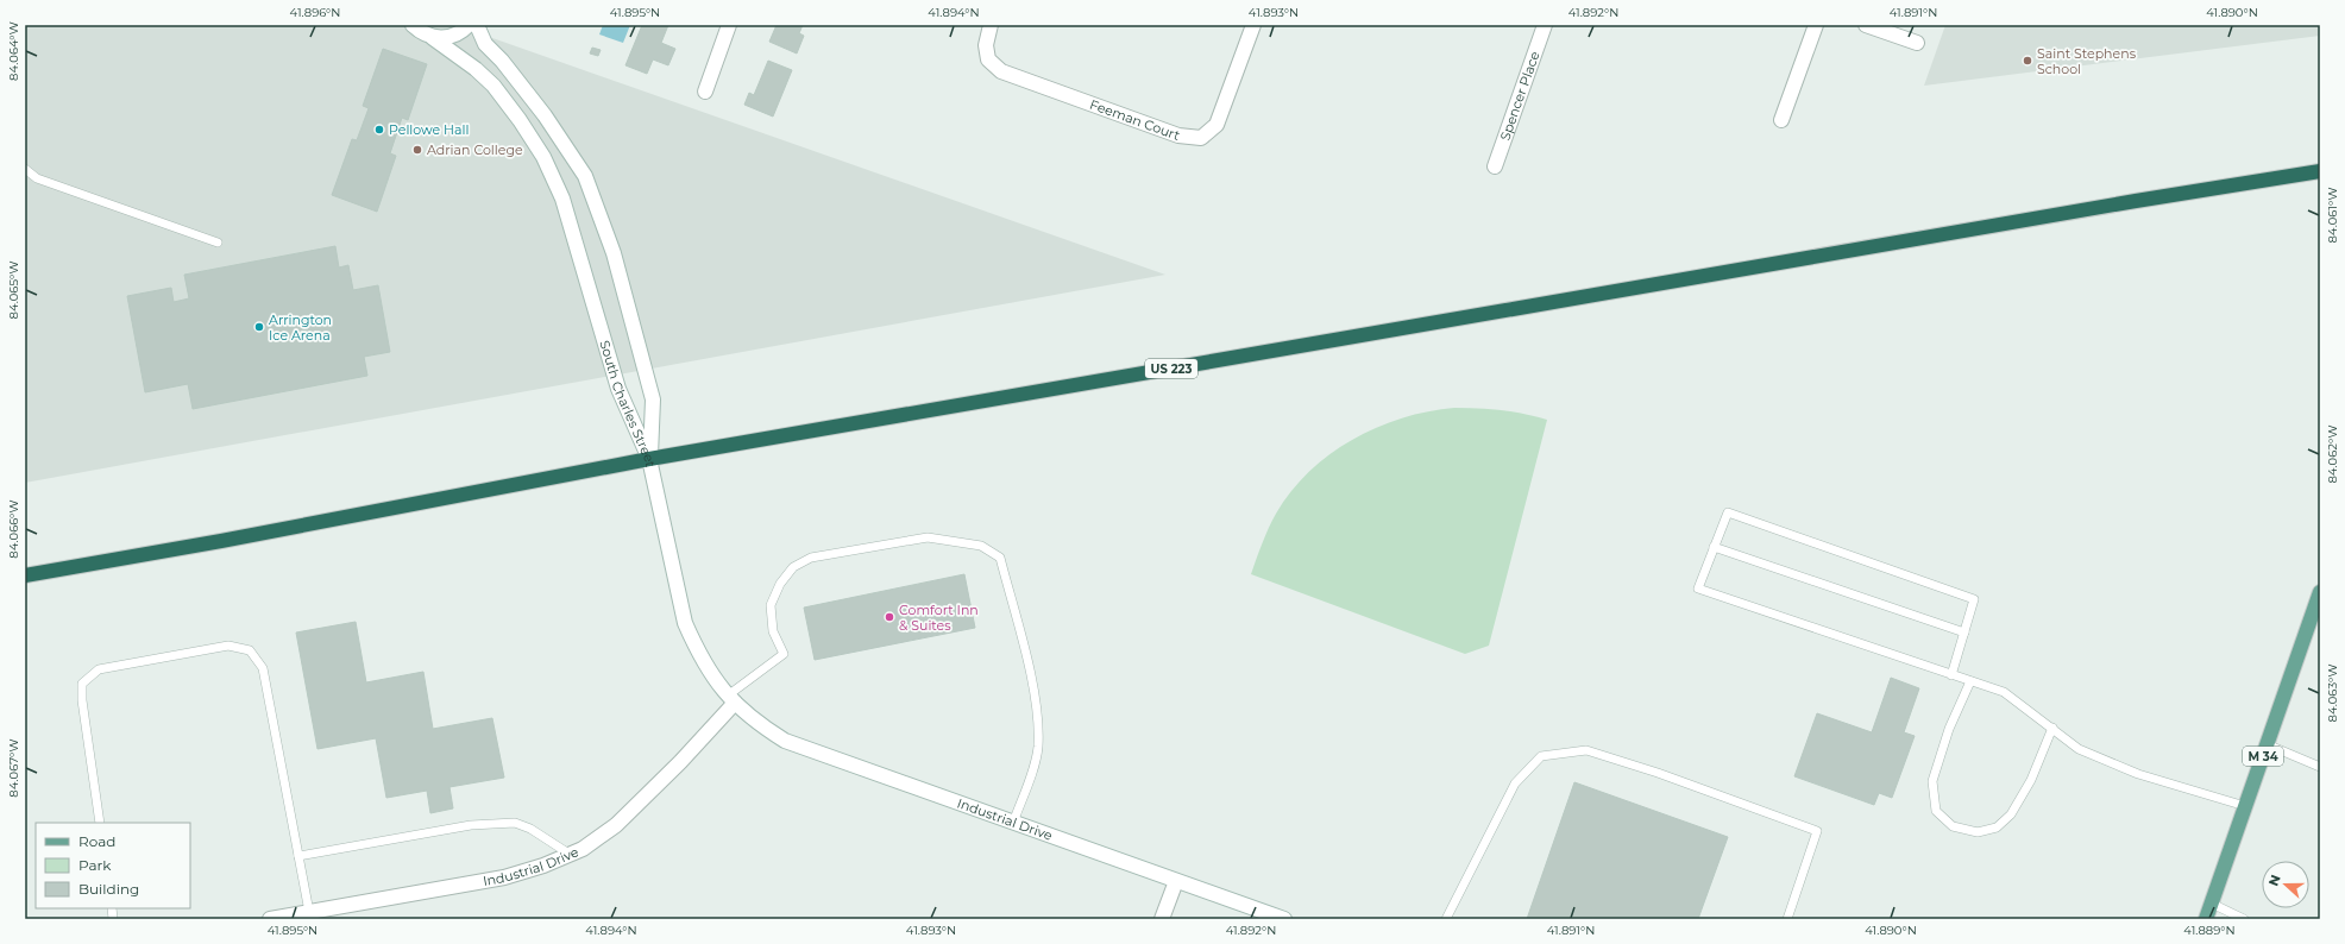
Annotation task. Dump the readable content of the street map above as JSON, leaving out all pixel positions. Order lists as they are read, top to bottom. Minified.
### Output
{"streets":{"highway":["US 223"],"main road":["M 34"],"street":["Spencer Place","Feeman Court","South Charles Street","Industrial Drive"]},"crossings":[["US 223","South Charles Street"],["US 223","Industrial Drive"],["South Charles Street","Industrial Drive"]],"places":["Saint Stephens School","Pellowe Hall","Adrian College","Arrington Ice Arena","Comfort Inn & Suites"],"legend":["Road","Park","Building"],"north":"left","coordinates":["41.896°N","41.895°N","41.894°N","41.893°N","41.892°N","41.891°N","41.890°N","84.064°W","84.061°W","84.065°W","84.062°W","84.066°W","84.063°W","84.067°W","41.889°N"]}
